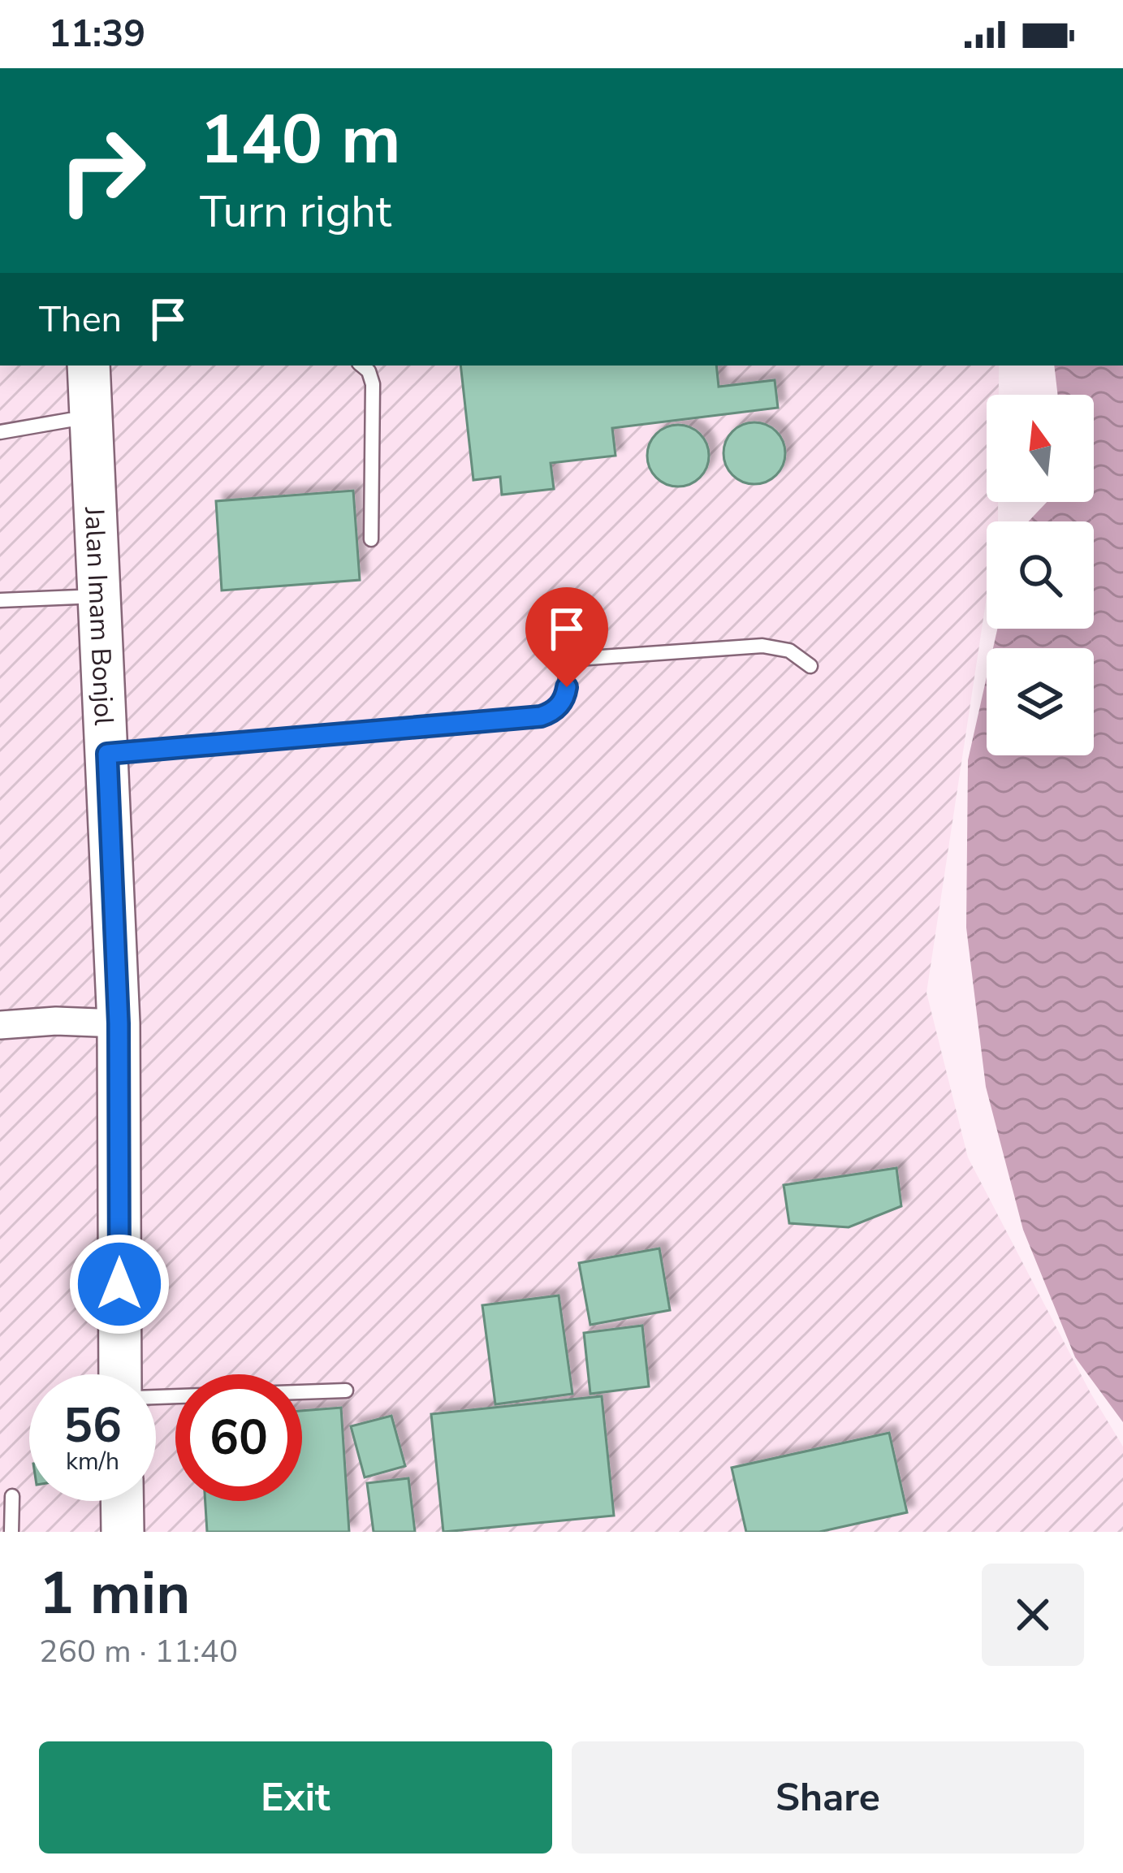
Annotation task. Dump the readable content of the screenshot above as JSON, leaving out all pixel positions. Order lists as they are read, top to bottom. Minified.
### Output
{"streets":{"main road":["Jalan Imam Bonjol"]},"north":"top","page":{"status":"11:39","turn":["140 m","Turn right"],"then":"Then","speed":"56 km/h","limit":"60","heading":["1 min","260 m · 11:40"],"buttons":["Exit","Share"]}}
